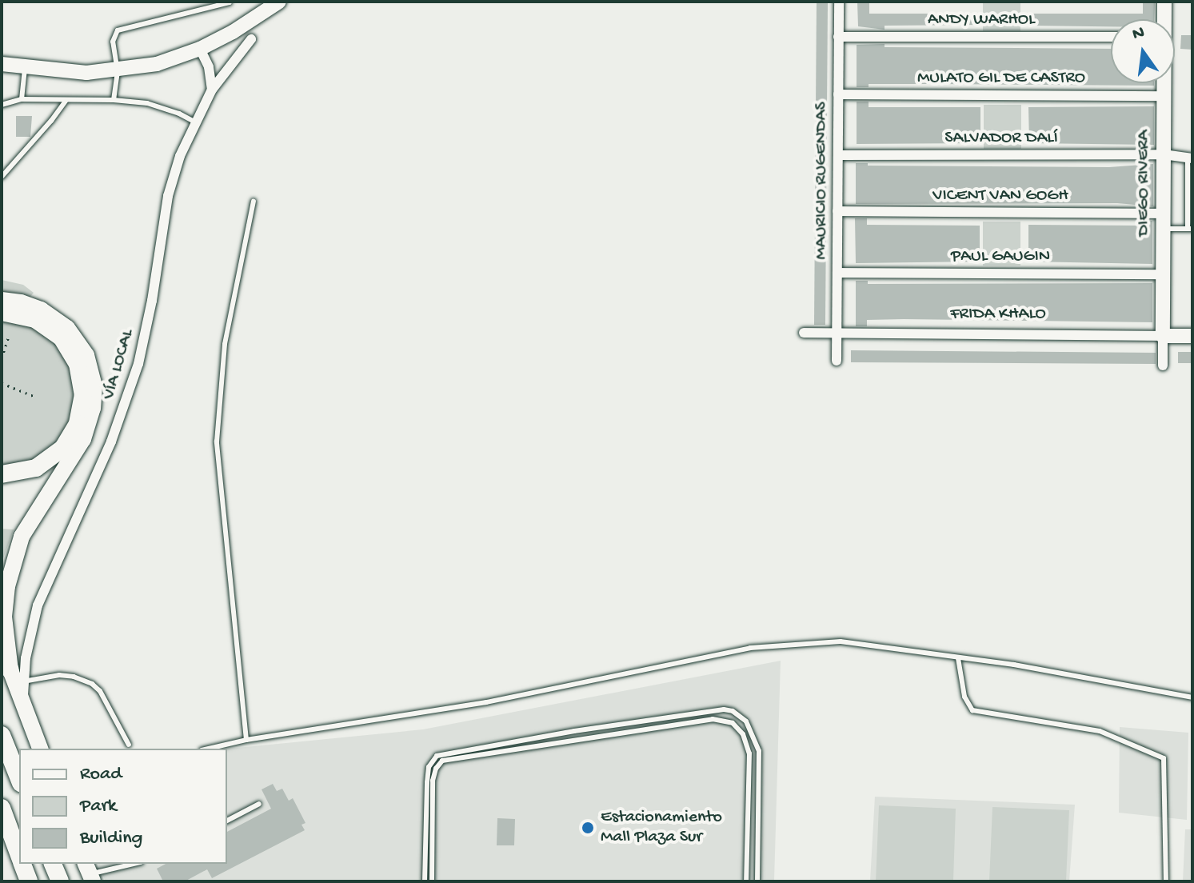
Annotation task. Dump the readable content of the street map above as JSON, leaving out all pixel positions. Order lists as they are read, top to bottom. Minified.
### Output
{"streets":{"street":["ANDY WARHOL","MULATO GIL DE CASTRO","SALVADOR DALÍ","MAURICIO RUGENDAS","DIEGO RIVERA","VICENT VAN GOGH","PAUL GAUGIN","FRIDA KHALO","VÍA LOCAL"]},"crossings":[["ANDY WARHOL","MAURICIO RUGENDAS"],["MULATO GIL DE CASTRO","MAURICIO RUGENDAS"],["MULATO GIL DE CASTRO","DIEGO RIVERA"],["SALVADOR DALÍ","MAURICIO RUGENDAS"],["SALVADOR DALÍ","DIEGO RIVERA"],["MAURICIO RUGENDAS","VICENT VAN GOGH"],["MAURICIO RUGENDAS","PAUL GAUGIN"],["MAURICIO RUGENDAS","FRIDA KHALO"],["DIEGO RIVERA","VICENT VAN GOGH"],["DIEGO RIVERA","PAUL GAUGIN"],["DIEGO RIVERA","FRIDA KHALO"]],"places":["Estacionamiento Mall Plaza Sur"],"legend":["Road","Park","Building"],"north":"top"}
